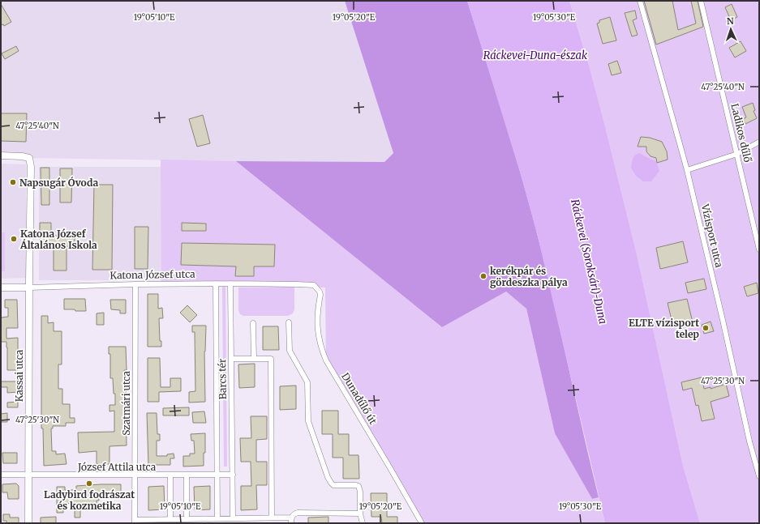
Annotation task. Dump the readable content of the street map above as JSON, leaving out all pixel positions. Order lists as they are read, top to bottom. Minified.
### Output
{"streets":{"street":["Ladikos dűlő","Vízisport utca","Katona József utca","Kassai utca","Barcs tér","Dunadűlő út","Szatmári utca","József Attila utca"]},"crossings":[["Katona József utca","Kassai utca"],["Katona József utca","Barcs tér"],["Katona József utca","Dunadűlő út"],["Katona József utca","Szatmári utca"],["Kassai utca","József Attila utca"],["Barcs tér","József Attila utca"],["Szatmári utca","József Attila utca"]],"water":["Ráckevei-Duna-észak","Ráckevei (Soroksári)-Duna"],"places":["Napsugár Óvoda","Katona József Általános Iskola","kerékpár és gördeszka pálya","ELTE vízisport telep","Ladybird fodrászat és kozmetika"],"north":"top","coordinates":["19°05'10\"E","19°05'20\"E","19°05'30\"E","47°25'40\"N","47°25'30\"N"]}
